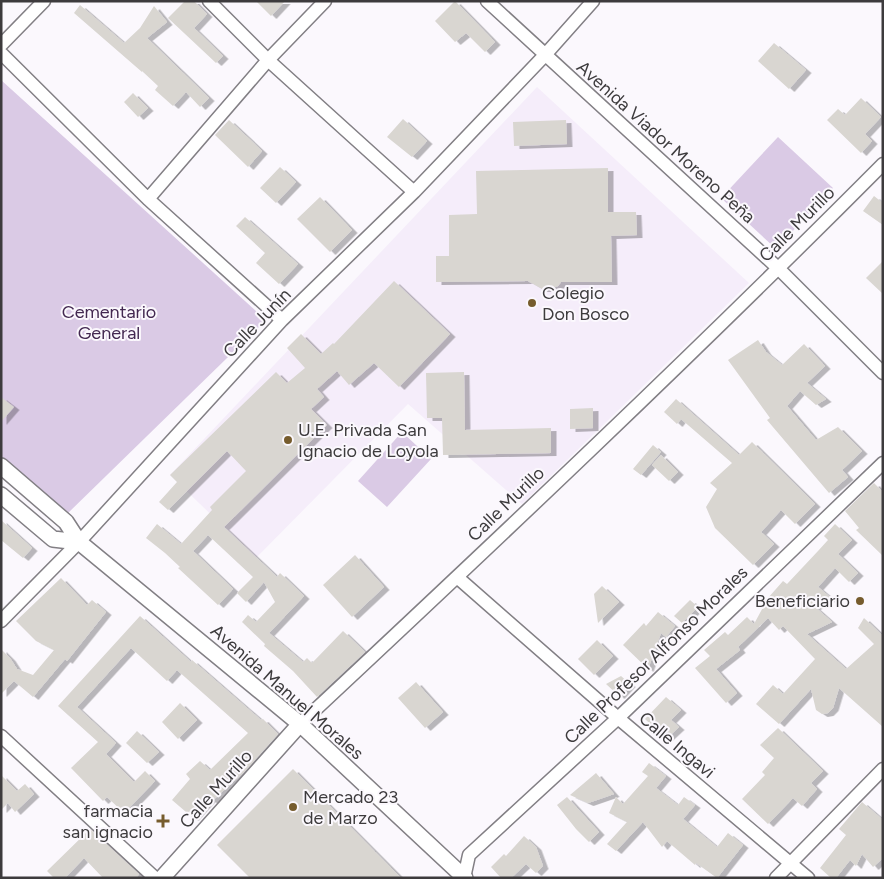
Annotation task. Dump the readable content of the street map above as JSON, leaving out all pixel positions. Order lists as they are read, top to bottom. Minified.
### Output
{"streets":{"street":["Avenida Viador Moreno Peña","Calle Murillo","Calle Junín","Calle Profesor Alfonso Morales","Avenida Manuel Morales","Calle Ingavi"]},"crossings":[["Avenida Viador Moreno Peña","Calle Murillo"],["Avenida Viador Moreno Peña","Calle Junín"],["Calle Murillo","Avenida Manuel Morales"],["Calle Murillo","Calle Ingavi"],["Calle Junín","Avenida Manuel Morales"],["Calle Profesor Alfonso Morales","Avenida Manuel Morales"],["Calle Profesor Alfonso Morales","Calle Ingavi"]],"parks":["Cementario General"],"places":{"other":["Colegio Don Bosco","U.E. Privada San Ignacio de Loyola","Beneficiario","Mercado 23 de Marzo"],"health":["farmacia san ignacio"]}}
